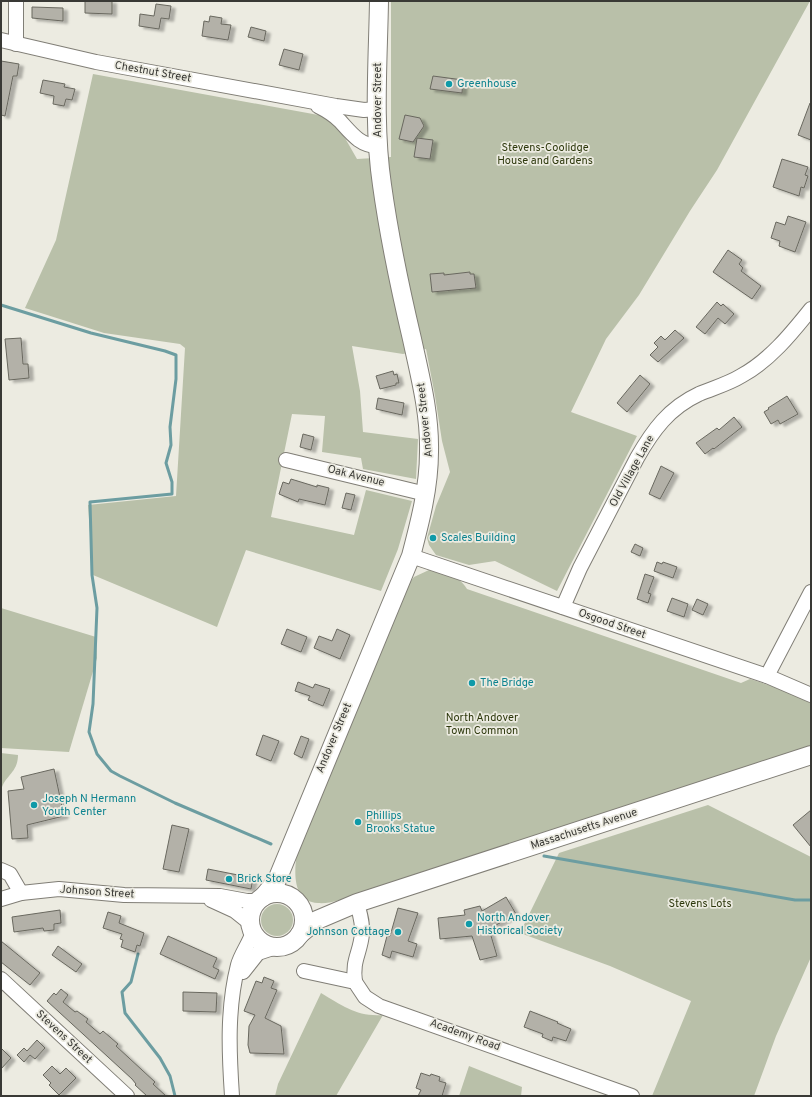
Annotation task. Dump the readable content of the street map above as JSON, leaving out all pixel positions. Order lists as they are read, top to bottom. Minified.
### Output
{"streets":{"main road":["Andover Street","Massachusetts Avenue"],"street":["Chestnut Street","Old Village Lane","Oak Avenue","Osgood Street","Johnson Street","Academy Road","Stevens Street"]},"crossings":[["Chestnut Street","Andover Street"],["Andover Street","Oak Avenue"],["Andover Street","Osgood Street"],["Andover Street","Massachusetts Avenue"],["Andover Street","Johnson Street"],["Old Village Lane","Osgood Street"],["Massachusetts Avenue","Johnson Street"]],"parks":["Stevens-Coolidge House and Gardens","North Andover Town Common","Stevens Lots"],"places":["Greenhouse","Scales Building","The Bridge","Joseph N Hermann Youth Center","Phillips Brooks Statue","Brick Store","North Andover Historical Society","Johnson Cottage"]}
